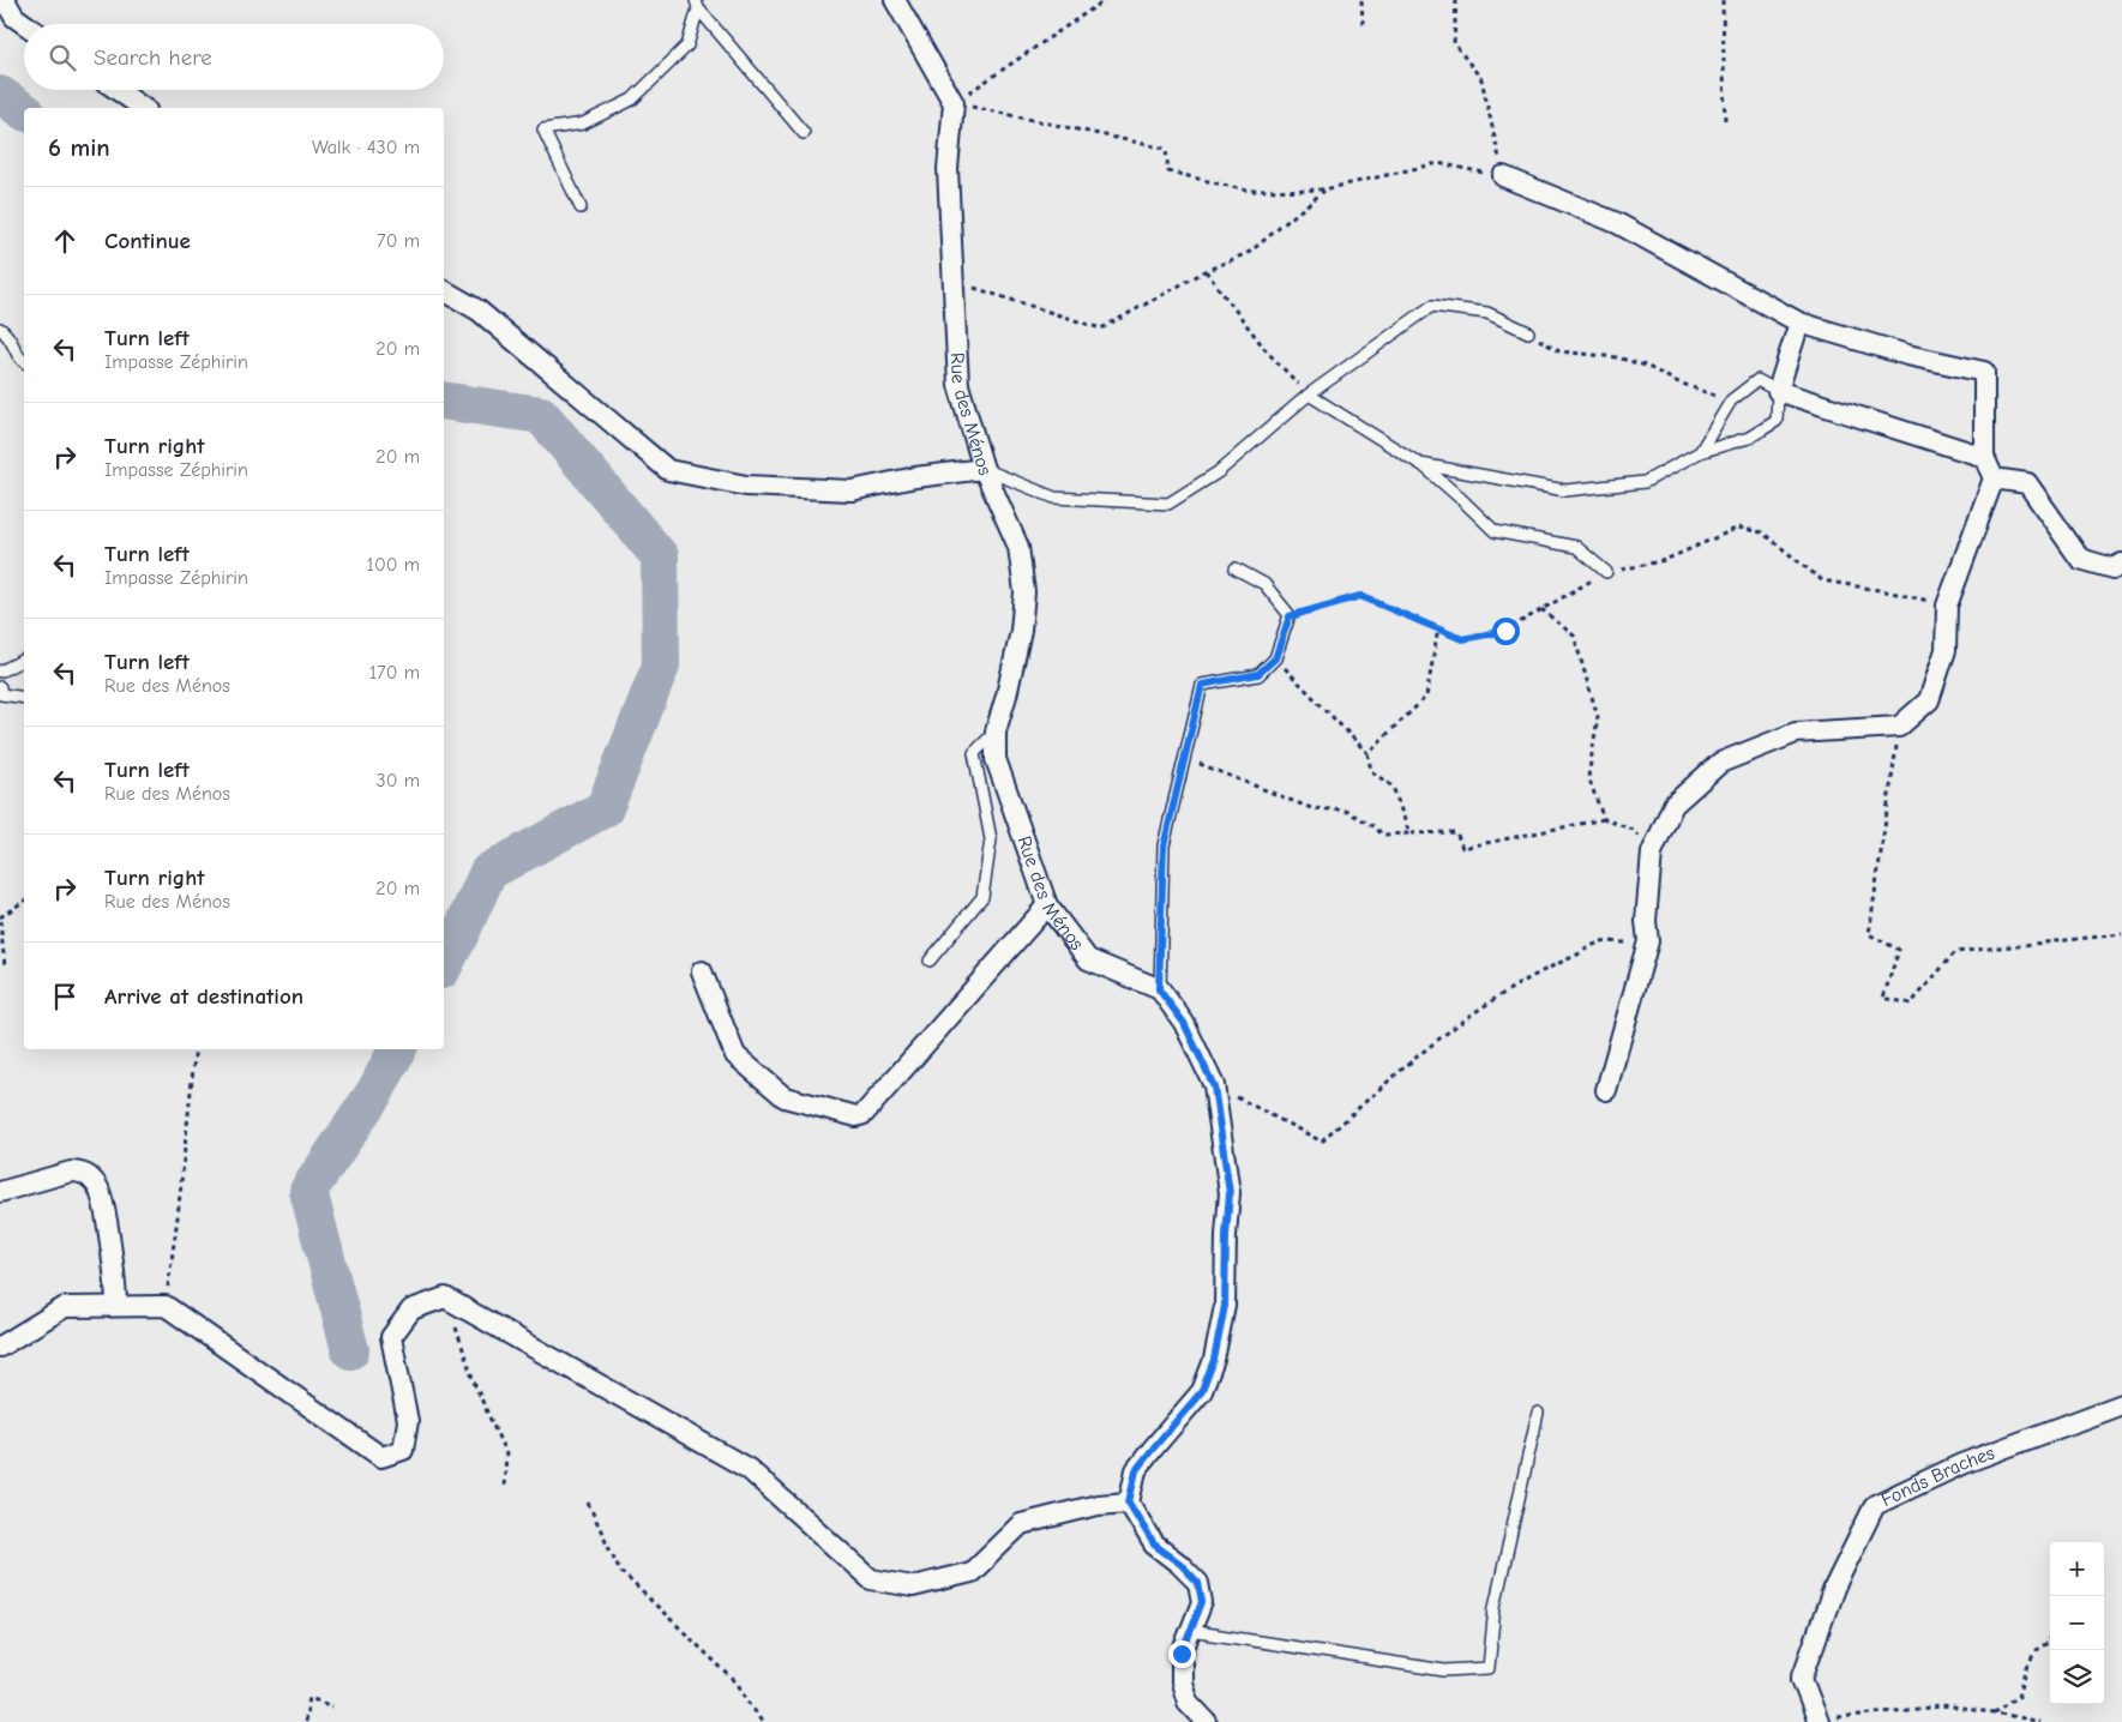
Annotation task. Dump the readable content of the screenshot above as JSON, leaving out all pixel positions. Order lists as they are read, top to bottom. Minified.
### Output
{"streets":{"street":["Rue des Ménos","Fonds Braches"]},"page":{"search":"Search here","heading":["6 min","Walk · 430 m"],"list":[["Continue","70 m"],["Turn left","Impasse Zéphirin","20 m"],["Turn right","Impasse Zéphirin","20 m"],["Turn left","Impasse Zéphirin","100 m"],["Turn left","Rue des Ménos","170 m"],["Turn left","Rue des Ménos","30 m"],["Turn right","Rue des Ménos","20 m"],"Arrive at destination"],"map_buttons":["+","−"]}}
